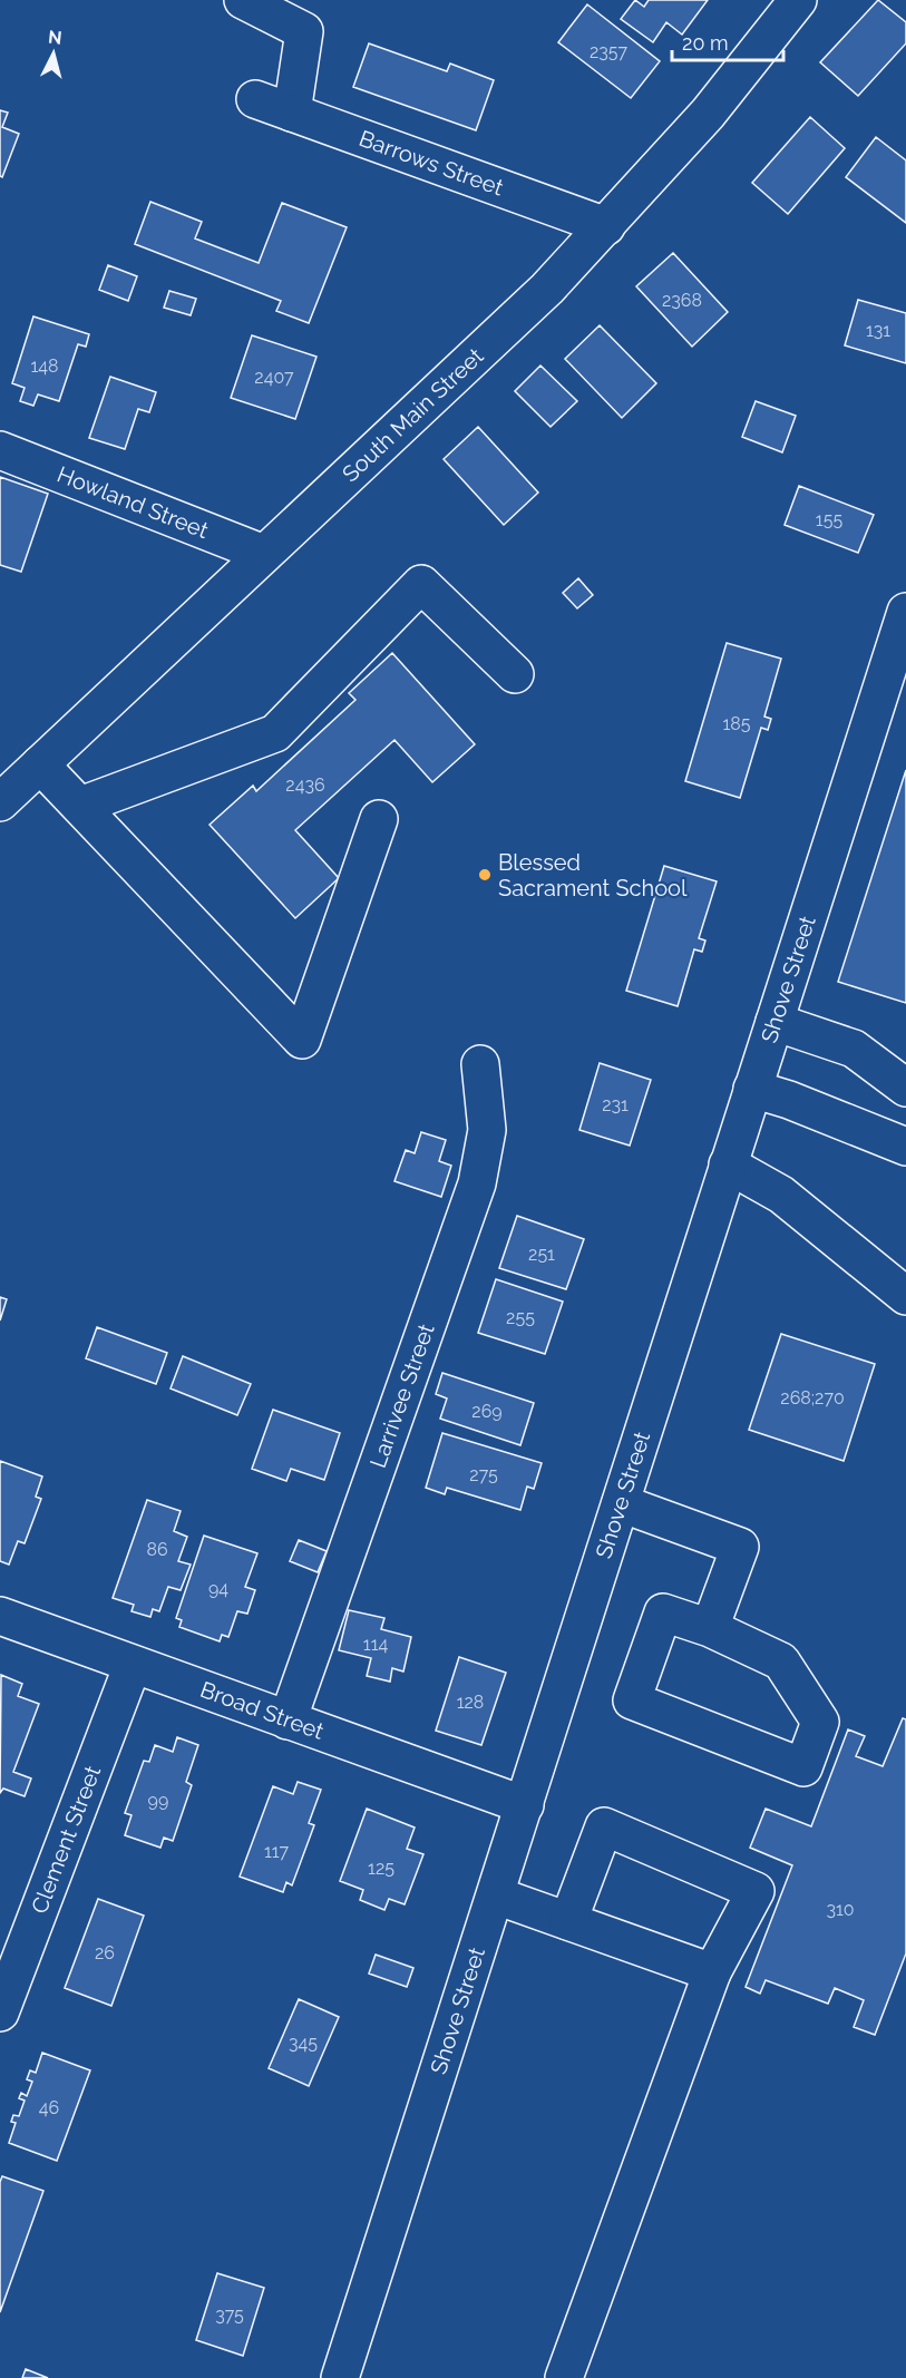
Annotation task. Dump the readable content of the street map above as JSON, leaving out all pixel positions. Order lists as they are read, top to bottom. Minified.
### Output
{"streets":{"street":["Barrows Street","South Main Street","Howland Street","Shove Street","Larrivee Street","Broad Street","Clement Street"]},"crossings":[["Barrows Street","South Main Street"],["South Main Street","Howland Street"],["Shove Street","Broad Street"],["Larrivee Street","Broad Street"],["Broad Street","Clement Street"]],"places":["Blessed Sacrament School"],"house_numbers":["2357","2368","131","148","2407","155","185","2436","231","251","255","268;270","269","275","86","94","114","128","99","117","125","310","26","345","46","375"],"scale_bar":"20 m","north":"top"}
